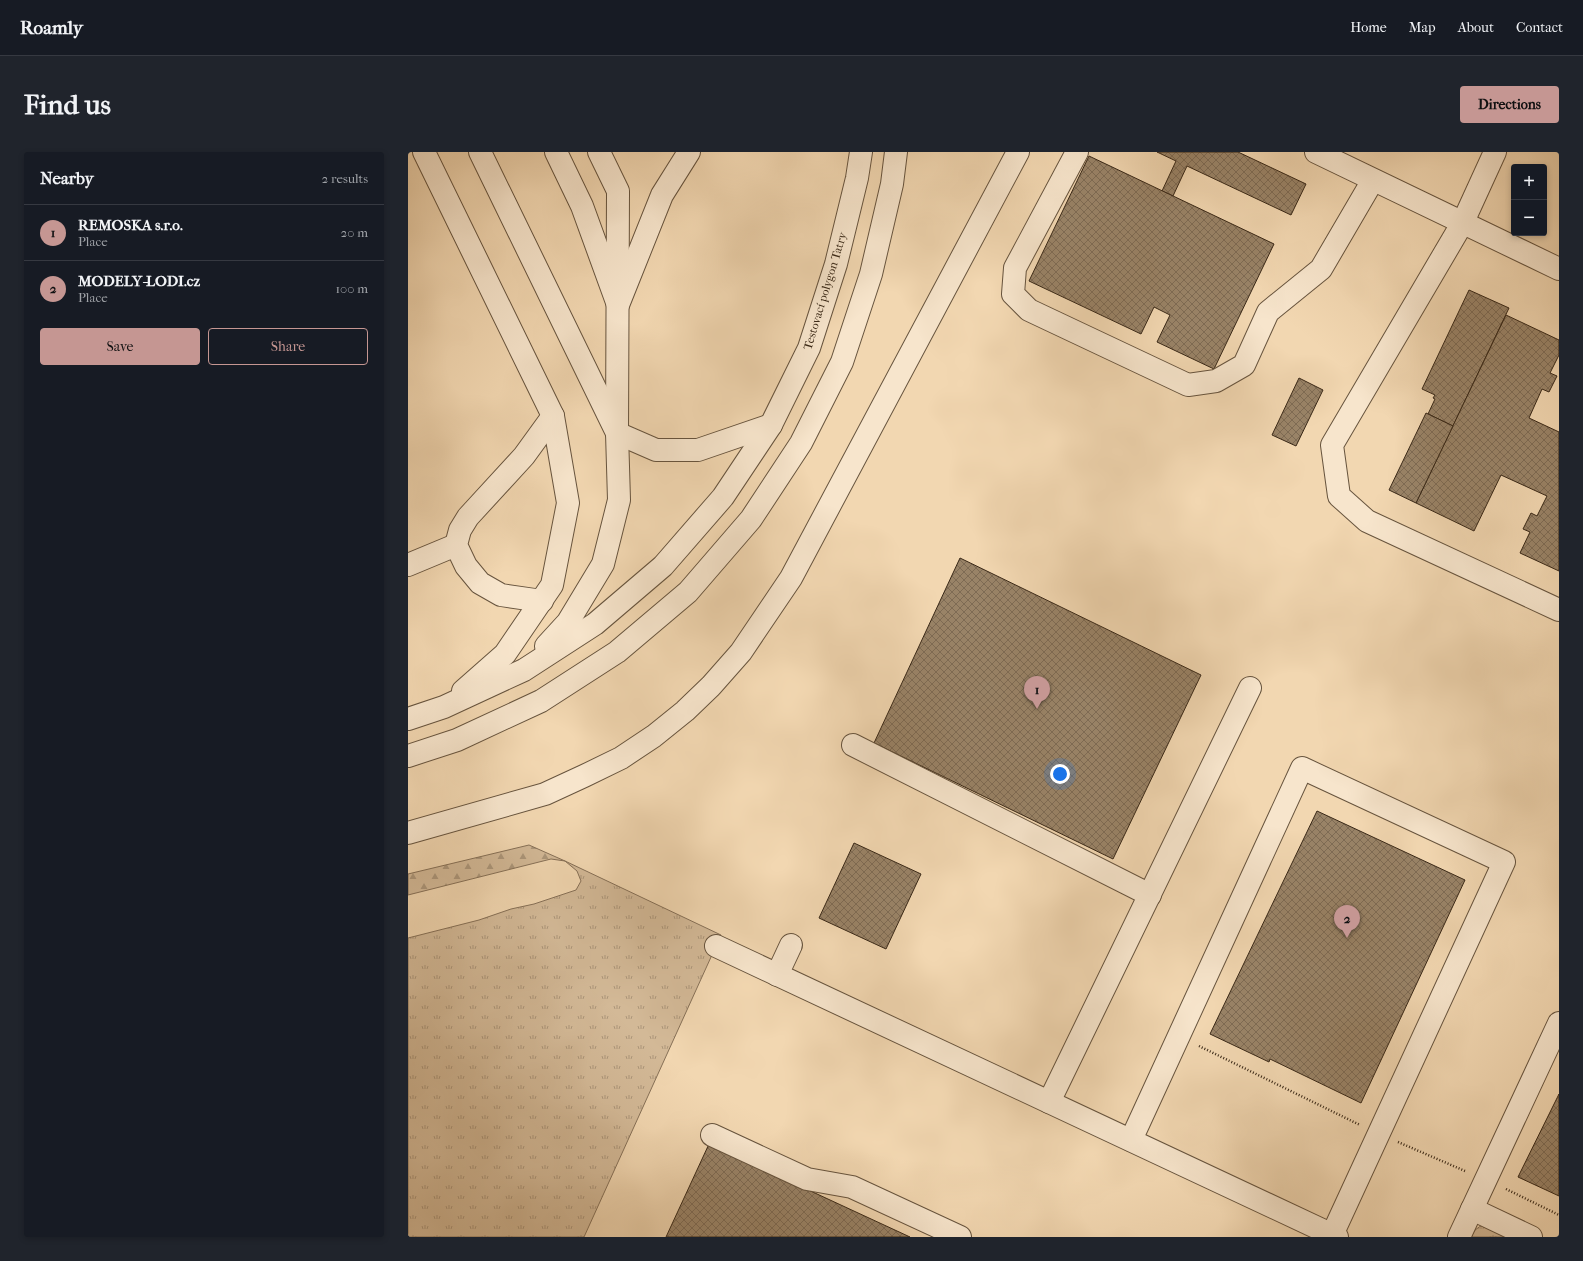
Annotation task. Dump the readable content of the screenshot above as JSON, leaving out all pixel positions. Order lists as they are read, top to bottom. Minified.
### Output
{"streets":{"street":["Testovací polygon Tatry"]},"page":{"header":"Roamly","nav":["Home","Map","About","Contact"],"buttons":["Directions",["Save","Share"]],"title":"Find us","heading":["Nearby","2 results"],"map_buttons":["+","−"],"list":[{"mark":"1","name":"REMOSKA s.r.o.","note":"Place","value":"20 m"},{"mark":"2","name":"MODELY-LODI.cz","note":"Place","value":"100 m"}],"pins":["1","2"]}}
